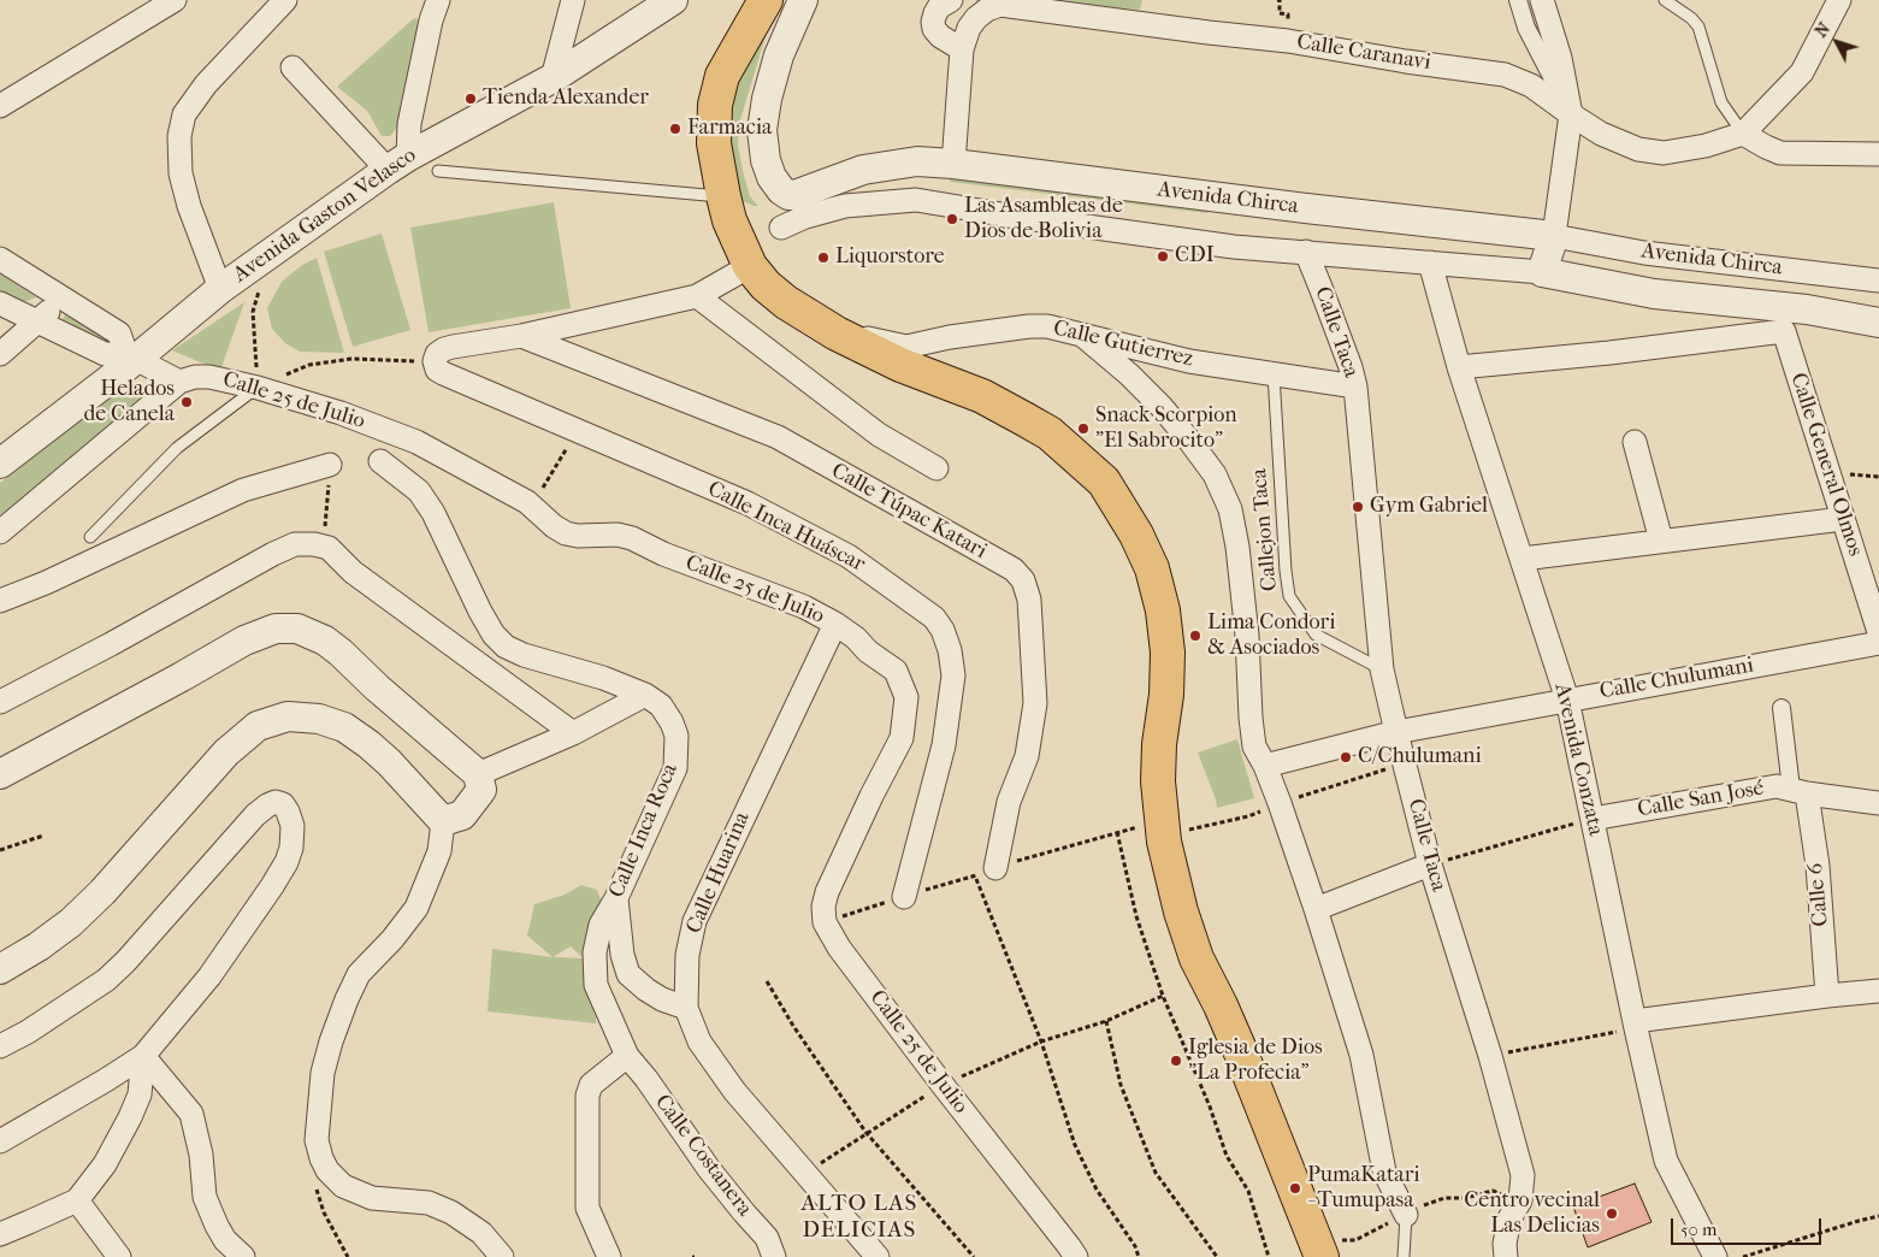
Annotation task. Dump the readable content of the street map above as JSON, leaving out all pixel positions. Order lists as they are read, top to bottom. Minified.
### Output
{"streets":{"street":["Calle Caranavi","Avenida Chirca","Avenida Gaston Velasco","Calle Taca","Calle Gutierrez","Calle 25 de Julio","Calle General Olmos","Calle Túpac Katari","Calle Inca Huáscar","Calle Chulumani","Avenida Conzata","Calle San José","Calle Inca Roca","Calle Huarina","Calle 6","Calle Costanera"],"lane":["Callejon Taca"]},"crossings":[["Calle Caranavi","Avenida Chirca"],["Avenida Chirca","Calle Taca"],["Avenida Chirca","Avenida Conzata"],["Calle Taca","Calle Gutierrez"],["Calle Taca","Callejon Taca"],["Calle Taca","Calle Chulumani"],["Calle Gutierrez","Callejon Taca"],["Calle 25 de Julio","Calle Huarina"],["Calle General Olmos","Avenida Conzata"],["Calle Chulumani","Avenida Conzata"],["Avenida Conzata","Calle San José"],["Calle San José","Calle 6"],["Calle Inca Roca","Calle Costanera"]],"districts":["ALTO LAS DELICIAS"],"places":["Tienda Alexander","Farmacia","Las Asambleas de Dios de Bolivia","CDI","Liquorstore","Helados de Canela","Snack Scorpion \"El Sabrocito\"","Gym Gabriel","Lima Condori & Asociados","C/Chulumani","Iglesia de Dios \"La Profecia\"","PumaKatari - Tumupasa","Centro vecinal Las Delicias"],"scale_bar":"50 m","north":"top left"}
